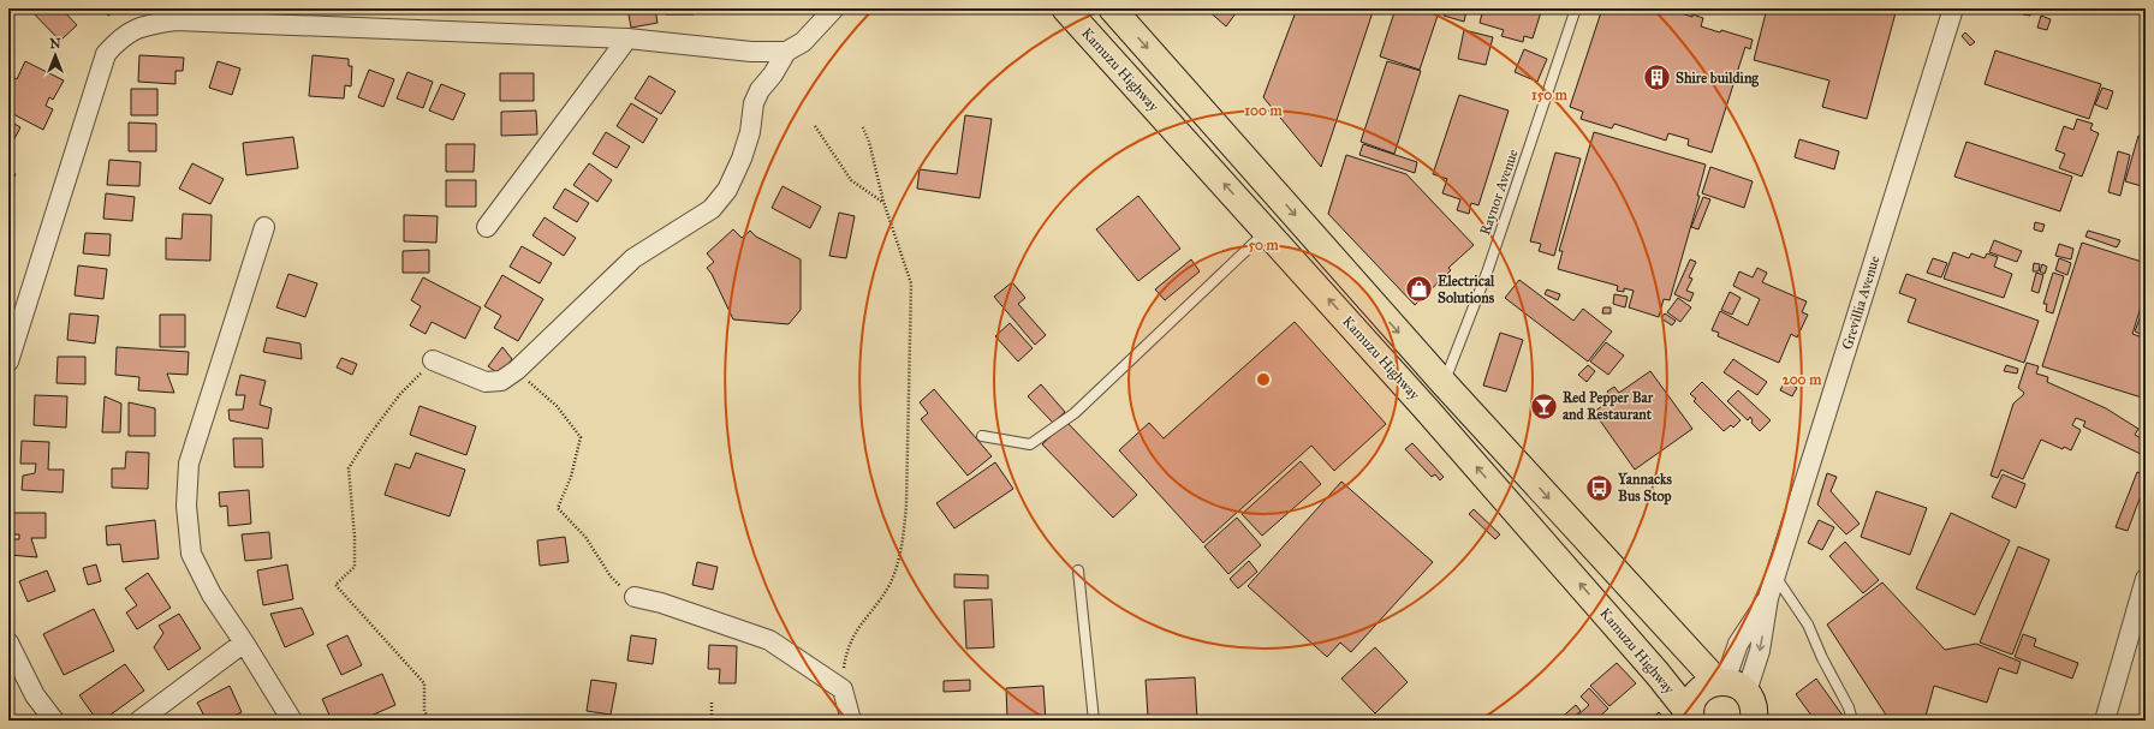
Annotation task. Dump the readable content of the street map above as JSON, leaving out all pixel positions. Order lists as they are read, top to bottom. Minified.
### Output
{"streets":{"highway":["Kamuzu Highway"],"street":["Grevillia Avenue"],"lane":["Raynor Avenue"]},"crossings":[["Kamuzu Highway","Raynor Avenue"],["Kamuzu Highway","Grevillia Avenue"]],"places":{"building":["Shire building"],"shop":["Electrical Solutions"],"bar":["Red Pepper Bar and Restaurant"],"bus stop":["Yannacks Bus Stop"]},"north":"top","rings":["150 m","100 m","50 m","200 m"]}
